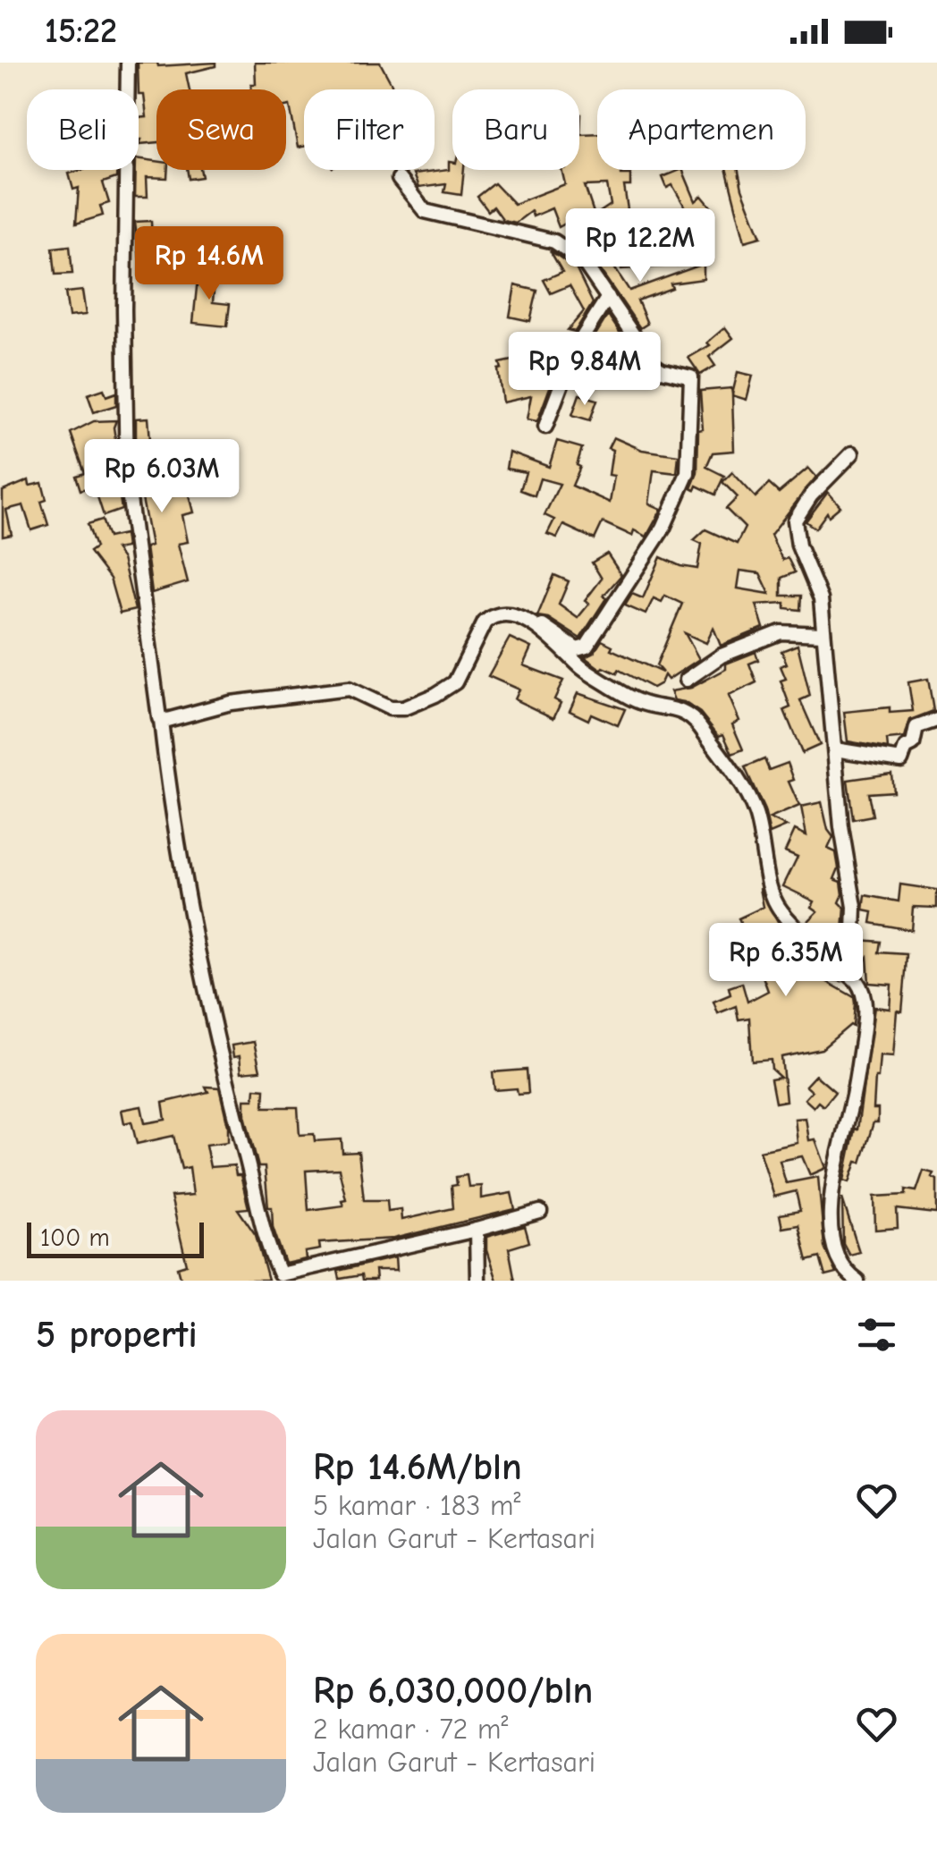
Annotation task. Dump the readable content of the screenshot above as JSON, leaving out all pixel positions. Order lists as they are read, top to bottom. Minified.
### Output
{"scale_bar":"100 m","page":{"status":"15:22","chip":["Beli","Sewa","Filter","Baru","Apartemen"],"price":["Rp 12.2M","Rp 14.6M","Rp 9.84M","Rp 6.03M","Rp 6.35M"],"scale":"100 m","heading":"5 properti","list":[{"name":"Rp 14.6M/bln","note":"5 kamar · 183 m² · Jalan Garut - Kertasari"},{"name":"Rp 6,030,000/bln","note":"2 kamar · 72 m² · Jalan Garut - Kertasari"}]}}
